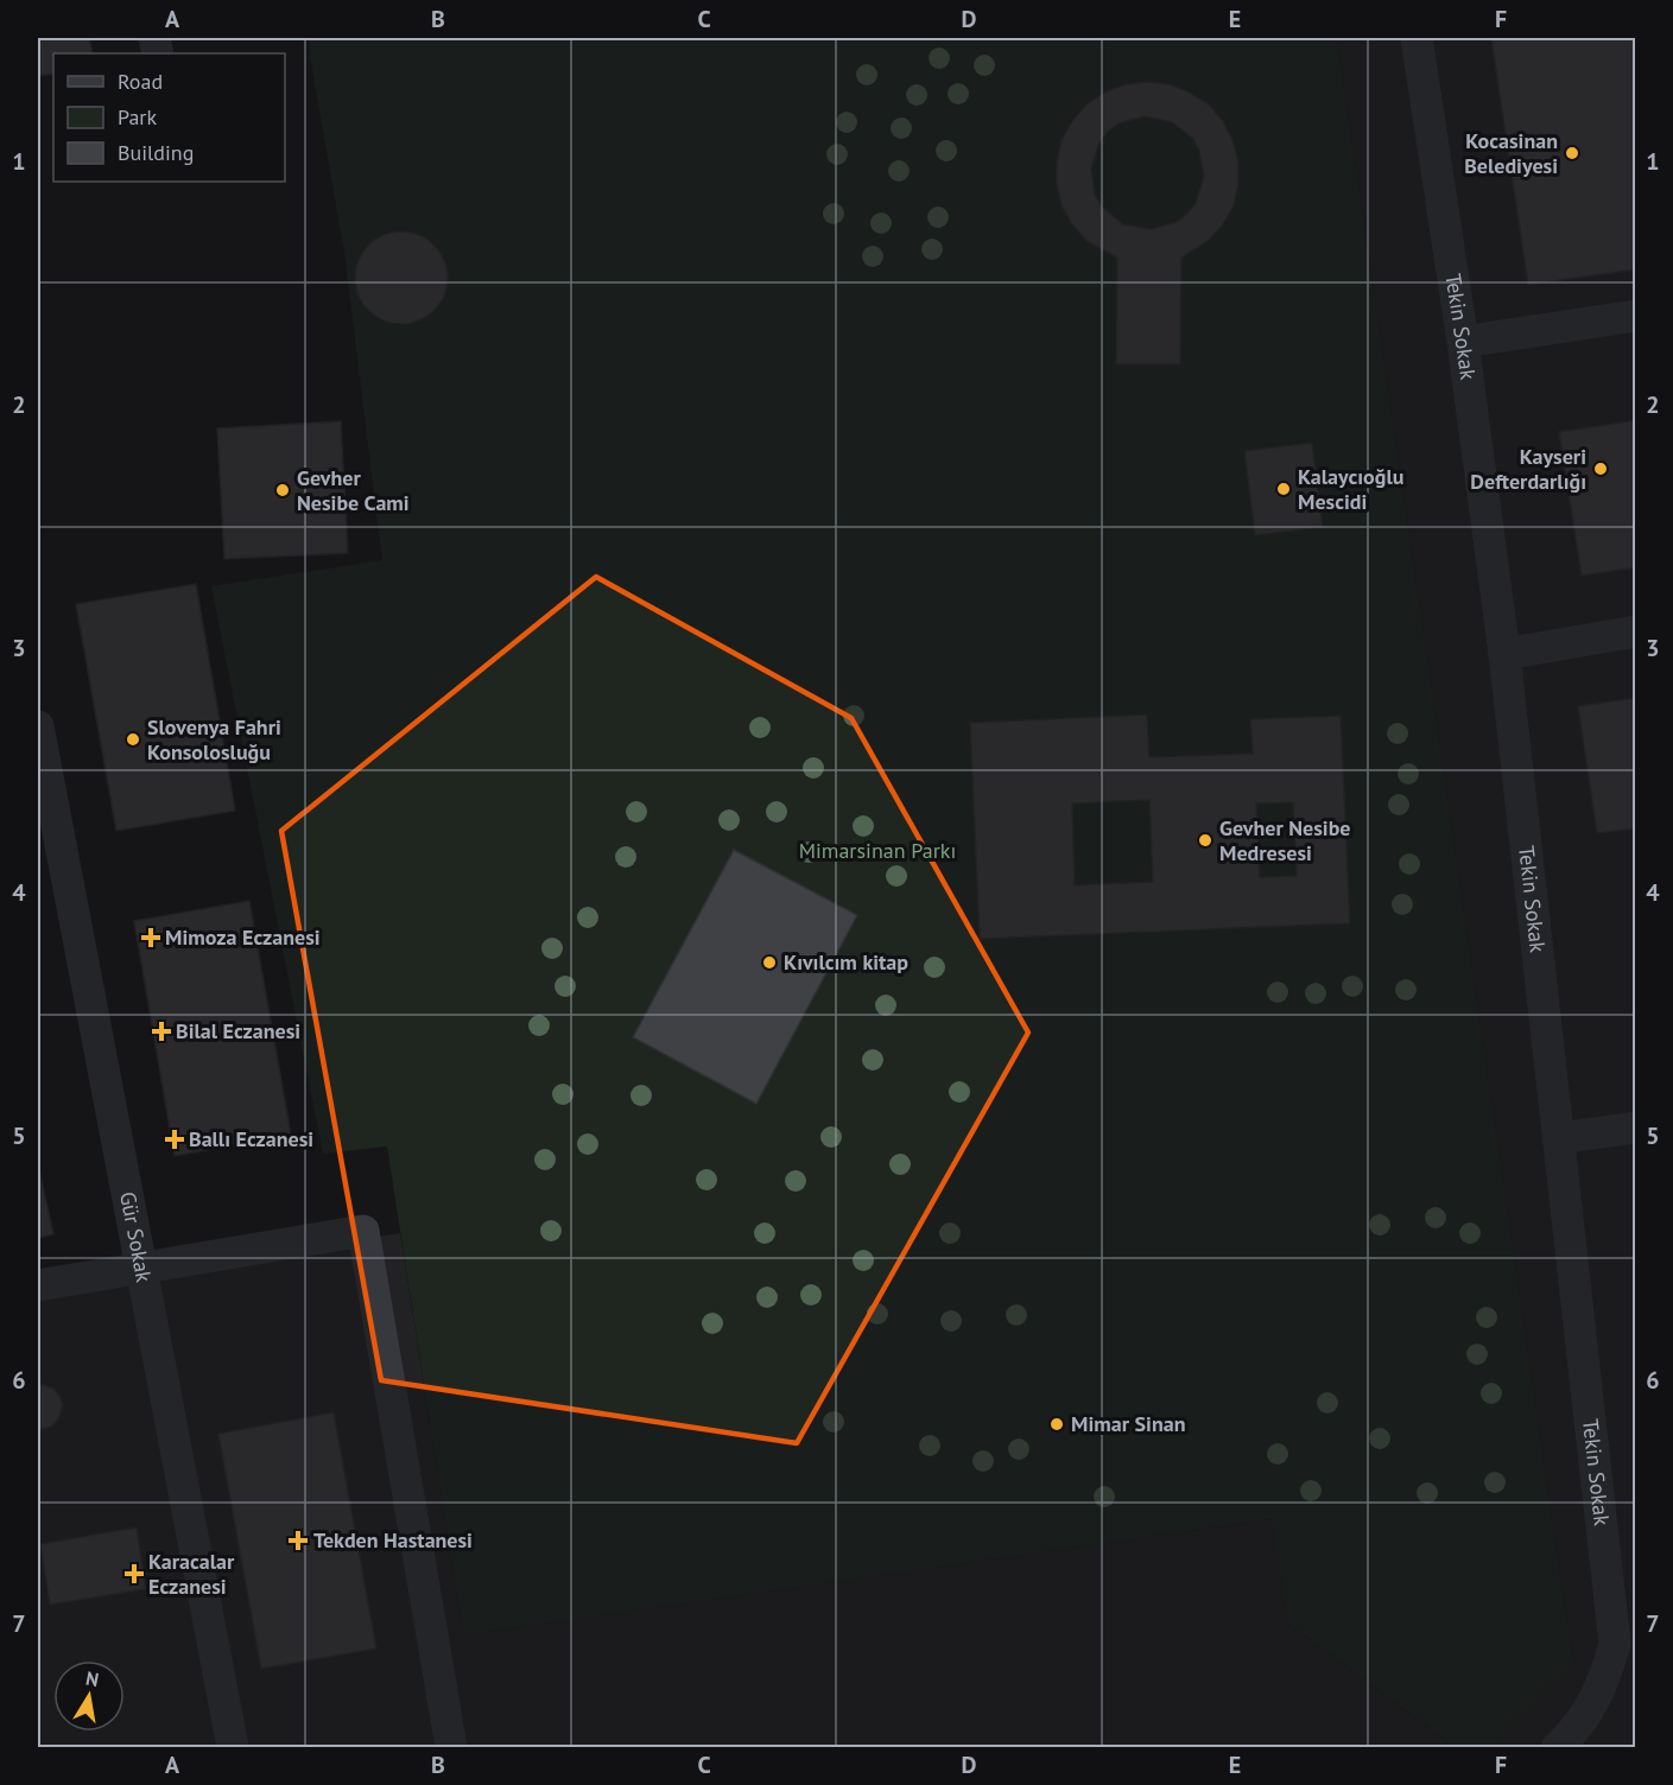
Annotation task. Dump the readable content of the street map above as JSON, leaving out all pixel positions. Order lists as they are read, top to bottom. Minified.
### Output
{"streets":{"street":["Tekin Sokak","Gür Sokak"]},"parks":["Mimarsinan Parkı"],"places":{"other":["Kocasinan Belediyesi","Kayseri Defterdarlığı","Kalaycıoğlu Mescidi","Gevher Nesibe Cami","Slovenya Fahri Konsolosluğu","Gevher Nesibe Medresesi","Kıvılcım kitap","Mimar Sinan"],"health":["Mimoza Eczanesi","Bilal Eczanesi","Ballı Eczanesi","Tekden Hastanesi","Karacalar Eczanesi"]},"legend":["Road","Park","Building"],"north":"top","grid":{"columns":["A","B","C","D","E","F"],"rows":["1","2","3","4","5","6","7"]}}
